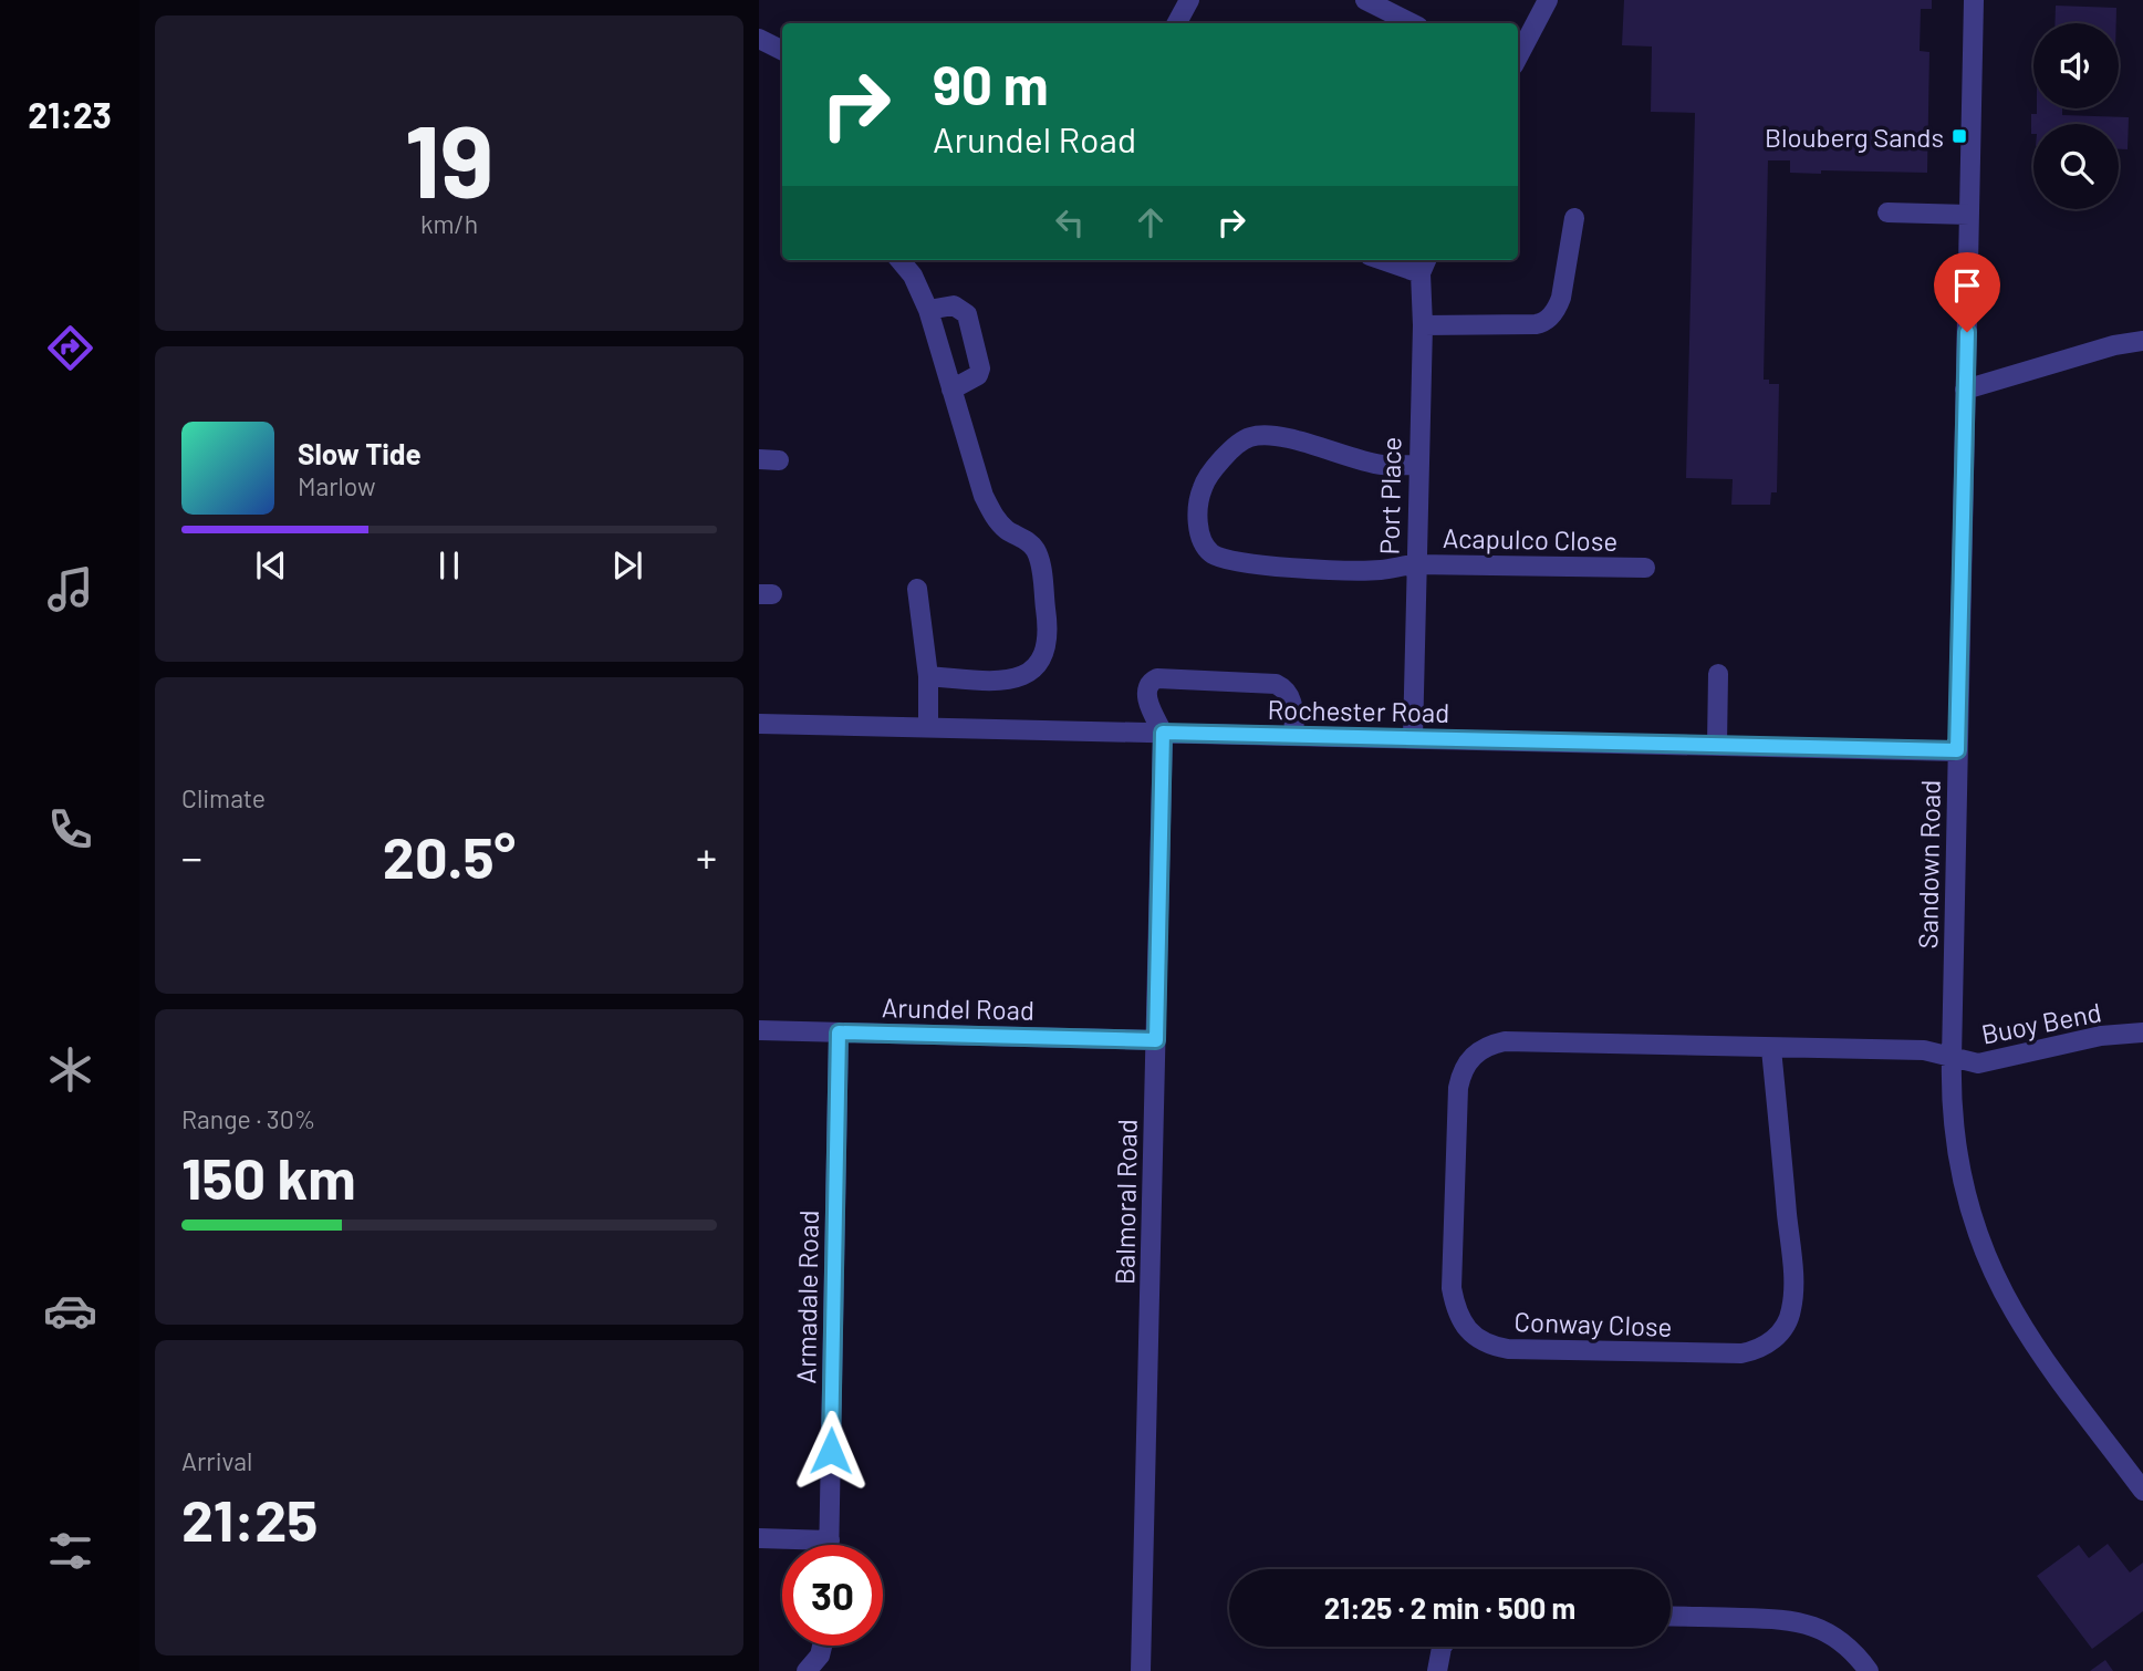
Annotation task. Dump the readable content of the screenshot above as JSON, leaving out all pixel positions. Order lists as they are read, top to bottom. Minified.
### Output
{"streets":{"street":["Port Place","Acapulco Close","Rochester Road","Sandown Road","Arundel Road","Buoy Bend","Balmoral Road","Armadale Road","Conway Close"]},"crossings":[["Port Place","Acapulco Close"],["Port Place","Rochester Road"],["Rochester Road","Sandown Road"],["Rochester Road","Balmoral Road"],["Sandown Road","Buoy Bend"],["Sandown Road","Conway Close"],["Arundel Road","Balmoral Road"],["Arundel Road","Armadale Road"],["Buoy Bend","Conway Close"]],"places":{"transit":["Blouberg Sands"]},"page":{"tabs":"21:23","tile":[["19","km/h"],"Climate",["Range · 30%","150 km"],["Arrival","21:25"]],"turn":["90 m","Arundel Road"],"song":["Slow Tide","Marlow"],"heat":["−","20.5°","+"],"limit":"30","trip":"21:25 · 2 min · 500 m"}}
